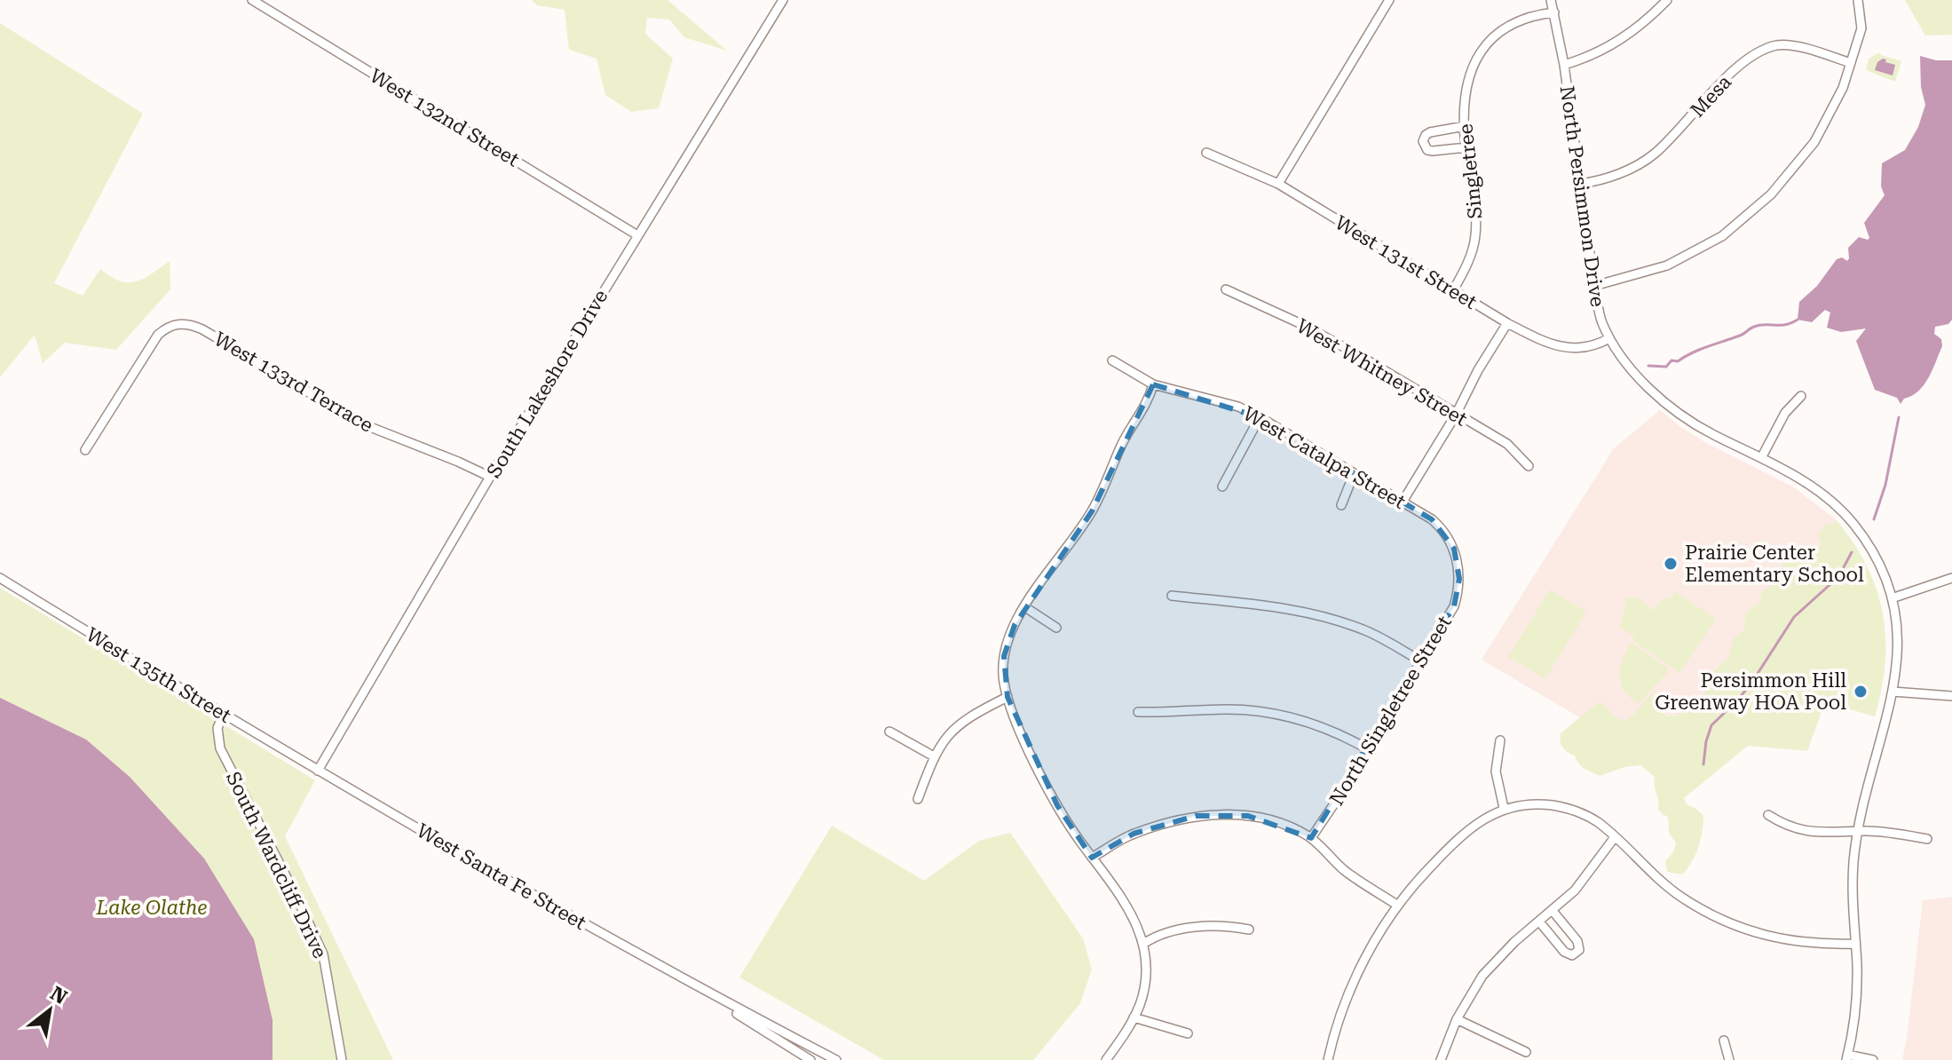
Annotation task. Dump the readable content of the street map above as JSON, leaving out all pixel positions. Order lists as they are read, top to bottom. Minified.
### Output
{"streets":{"street":["Mesa","West 132nd Street","Singletree","North Persimmon Drive","West 131st Street","West Whitney Street","West 133rd Terrace","South Lakeshore Drive","West Catalpa Street","West 135th Street","North Singletree Street","South Wardcliff Drive","West Santa Fe Street"]},"crossings":[["Mesa","North Persimmon Drive"],["West 132nd Street","South Lakeshore Drive"],["Singletree","North Persimmon Drive"],["Singletree","West 131st Street"],["North Persimmon Drive","West 131st Street"],["West 133rd Terrace","South Lakeshore Drive"],["South Lakeshore Drive","West 135th Street"],["South Lakeshore Drive","West Santa Fe Street"],["West Catalpa Street","North Singletree Street"],["West 135th Street","South Wardcliff Drive"],["West 135th Street","West Santa Fe Street"]],"parks":["Lake Olathe"],"places":["Prairie Center Elementary School","Persimmon Hill Greenway HOA Pool"],"north":"top right"}
